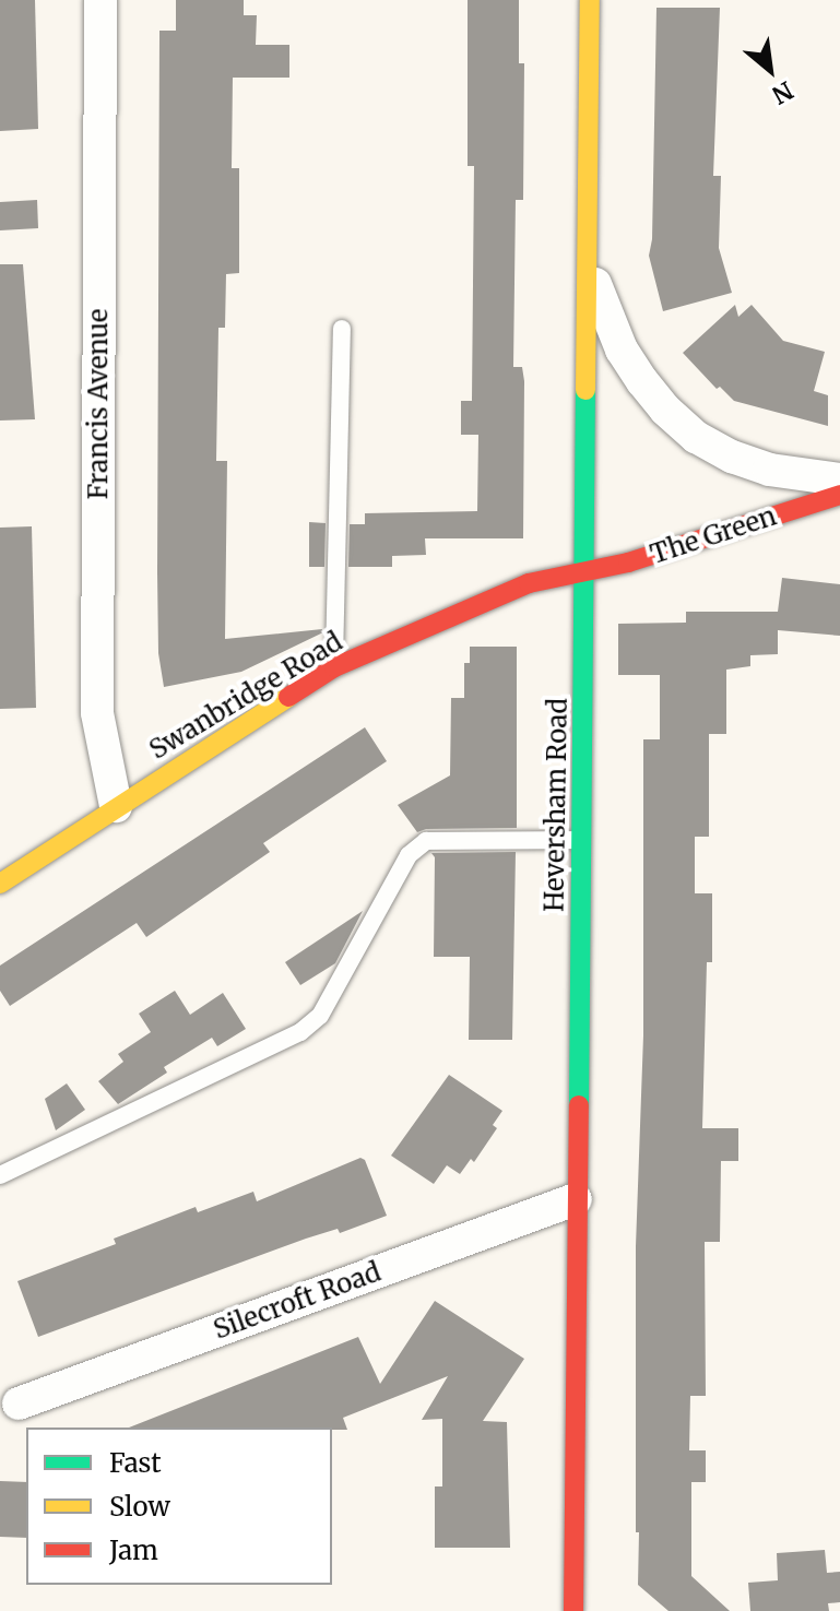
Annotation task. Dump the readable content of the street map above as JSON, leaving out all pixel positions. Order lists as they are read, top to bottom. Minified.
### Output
{"streets":{"street":["Francis Avenue","The Green","Swanbridge Road","Heversham Road","Silecroft Road"]},"crossings":[["Francis Avenue","Swanbridge Road"],["The Green","Swanbridge Road"],["The Green","Heversham Road"],["Swanbridge Road","Heversham Road"],["Heversham Road","Silecroft Road"]],"legend":["Fast","Slow","Jam"],"north":"bottom right"}
